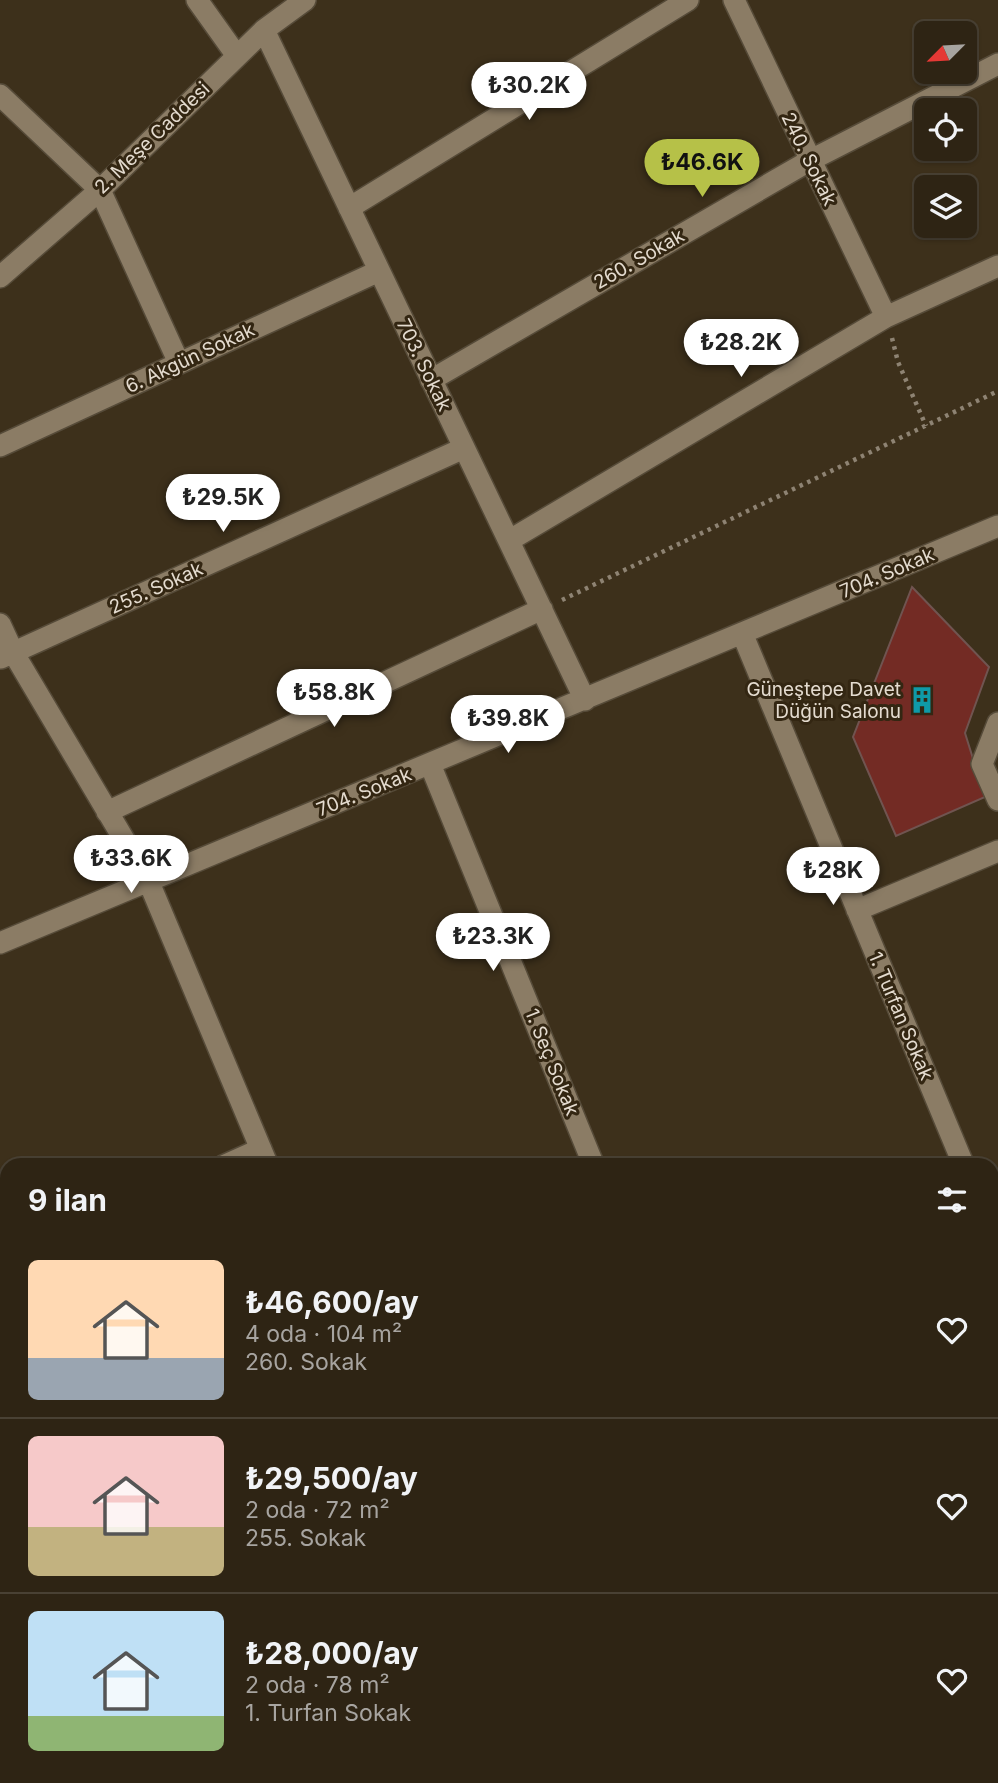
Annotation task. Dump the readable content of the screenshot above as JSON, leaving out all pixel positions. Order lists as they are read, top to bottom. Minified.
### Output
{"streets":{"street":["2. Meşe Caddesi","240. Sokak","260. Sokak","6. Akgün Sokak","703. Sokak","704. Sokak","255. Sokak","1. Turfan Sokak","1. Seç Sokak"]},"crossings":[["2. Meşe Caddesi","703. Sokak"],["240. Sokak","260. Sokak"],["260. Sokak","703. Sokak"],["6. Akgün Sokak","703. Sokak"],["703. Sokak","704. Sokak"],["703. Sokak","255. Sokak"],["704. Sokak","1. Turfan Sokak"],["704. Sokak","1. Seç Sokak"]],"places":{"building":["Güneştepe Davet Düğün Salonu"]},"north":"bottom left","page":{"price":["₺30.2K","₺46.6K","₺28.2K","₺29.5K","₺58.8K","₺39.8K","₺33.6K","₺28K","₺23.3K"],"heading":"9 ilan","list":[{"name":"₺46,600/ay","note":"4 oda · 104 m² · 260. Sokak"},{"name":"₺29,500/ay","note":"2 oda · 72 m² · 255. Sokak"},{"name":"₺28,000/ay","note":"2 oda · 78 m² · 1. Turfan Sokak"}]}}
